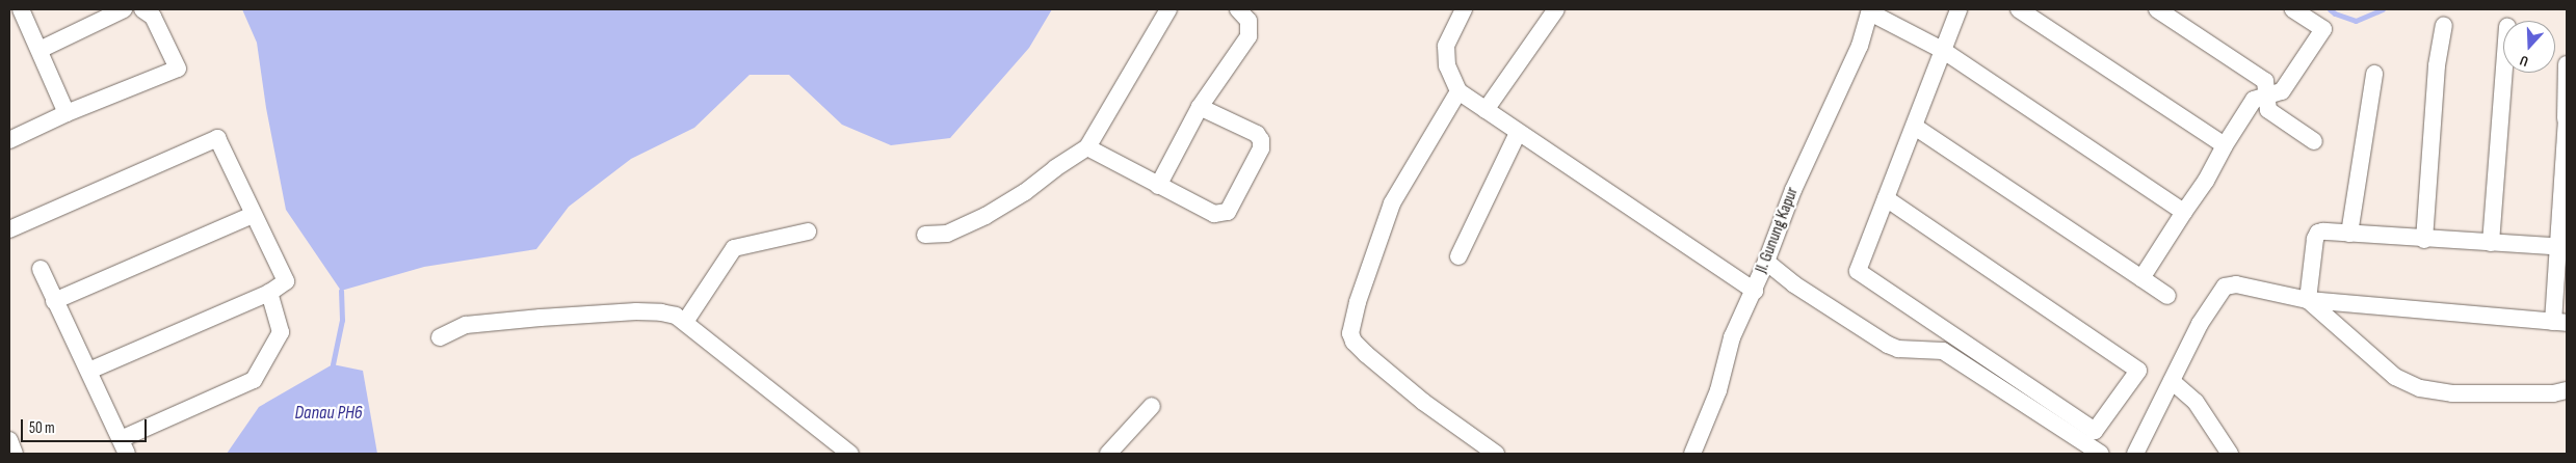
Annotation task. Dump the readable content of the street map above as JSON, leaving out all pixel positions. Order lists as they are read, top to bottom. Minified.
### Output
{"streets":{"street":["Jl. Gunung Kapur"]},"water":["Danau PH6"],"scale_bar":"50 m","north":"bottom"}
